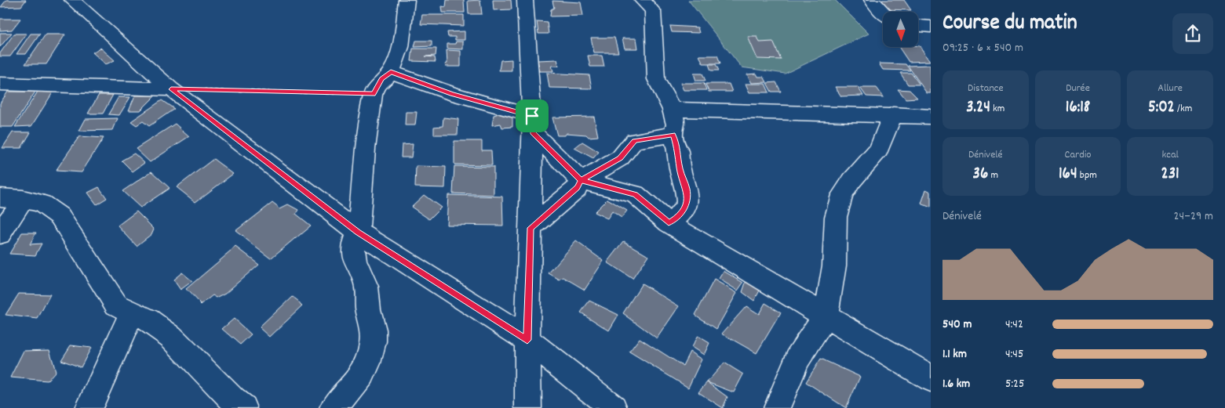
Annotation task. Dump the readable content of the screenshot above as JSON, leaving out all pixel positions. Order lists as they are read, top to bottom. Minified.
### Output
{"north":"bottom","page":{"heading":["Course du matin","09:25 · 6 × 540 m"],"stats":[["Distance","3.24 km"],["Durée","16:18"],["Allure","5:02 /km"],["Dénivelé","36 m"],["Cardio","164 bpm"],["kcal","231"]],"chart":["Dénivelé","24–29 m"],"list":[{"name":"540 m","note":"4:42"},{"name":"1.1 km","note":"4:45"},{"name":"1.6 km","note":"5:25"}]}}
